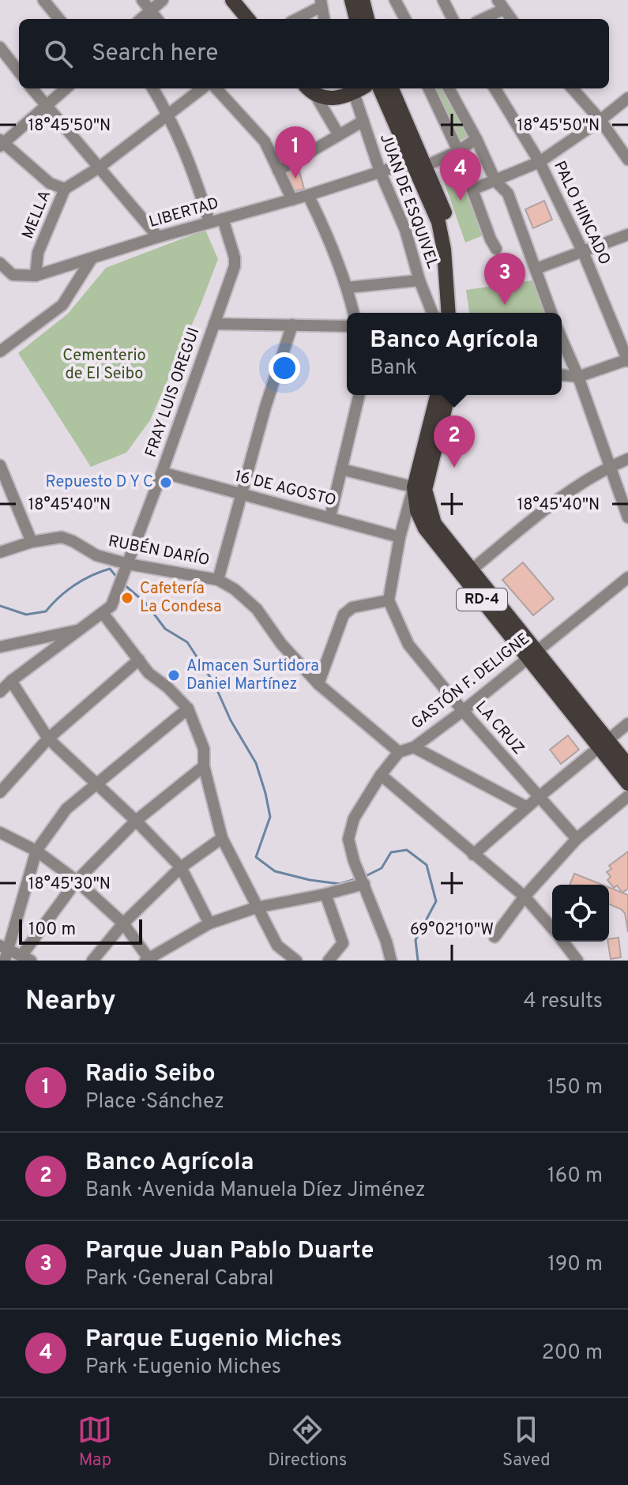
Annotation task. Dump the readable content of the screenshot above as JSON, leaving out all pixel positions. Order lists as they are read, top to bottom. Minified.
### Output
{"streets":{"main road":["RD-4"],"street":["JUAN DE ESQUIVEL","LIBERTAD","PALO HINCADO","MELLA","FRAY LUIS OREGUI","16 DE AGOSTO","RUBÉN DARÍO","GASTÓN F. DELIGNE","LA CRUZ"]},"crossings":[["JUAN DE ESQUIVEL","LIBERTAD"],["LIBERTAD","MELLA"],["LIBERTAD","FRAY LUIS OREGUI"],["FRAY LUIS OREGUI","16 DE AGOSTO"],["FRAY LUIS OREGUI","RUBÉN DARÍO"],["RUBÉN DARÍO","GASTÓN F. DELIGNE"],["RD-4","GASTÓN F. DELIGNE"],["GASTÓN F. DELIGNE","LA CRUZ"]],"parks":["Cementerio de El Seibo"],"places":["Repuesto D Y C","Cafetería La Condesa","Almacen Surtidora Daniel Martínez"],"scale_bar":"100 m","page":{"search":"Search here","pins":["1","4","3","2"],"popup":["Banco Agrícola","Bank"],"scale":"100 m","heading":["Nearby","4 results"],"list":[{"mark":"1","name":"Radio Seibo","note":"Place · Sánchez","value":"150 m"},{"mark":"2","name":"Banco Agrícola","note":"Bank · Avenida Manuela Díez Jiménez","value":"160 m"},{"mark":"3","name":"Parque Juan Pablo Duarte","note":"Park · General Cabral","value":"190 m"},{"mark":"4","name":"Parque Eugenio Miches","note":"Park · Eugenio Miches","value":"200 m"}],"nav":["Map","Directions","Saved"]},"coordinates":["18°45'50\"N","18°45'40\"N","18°45'30\"N","69°02'10\"W"]}
